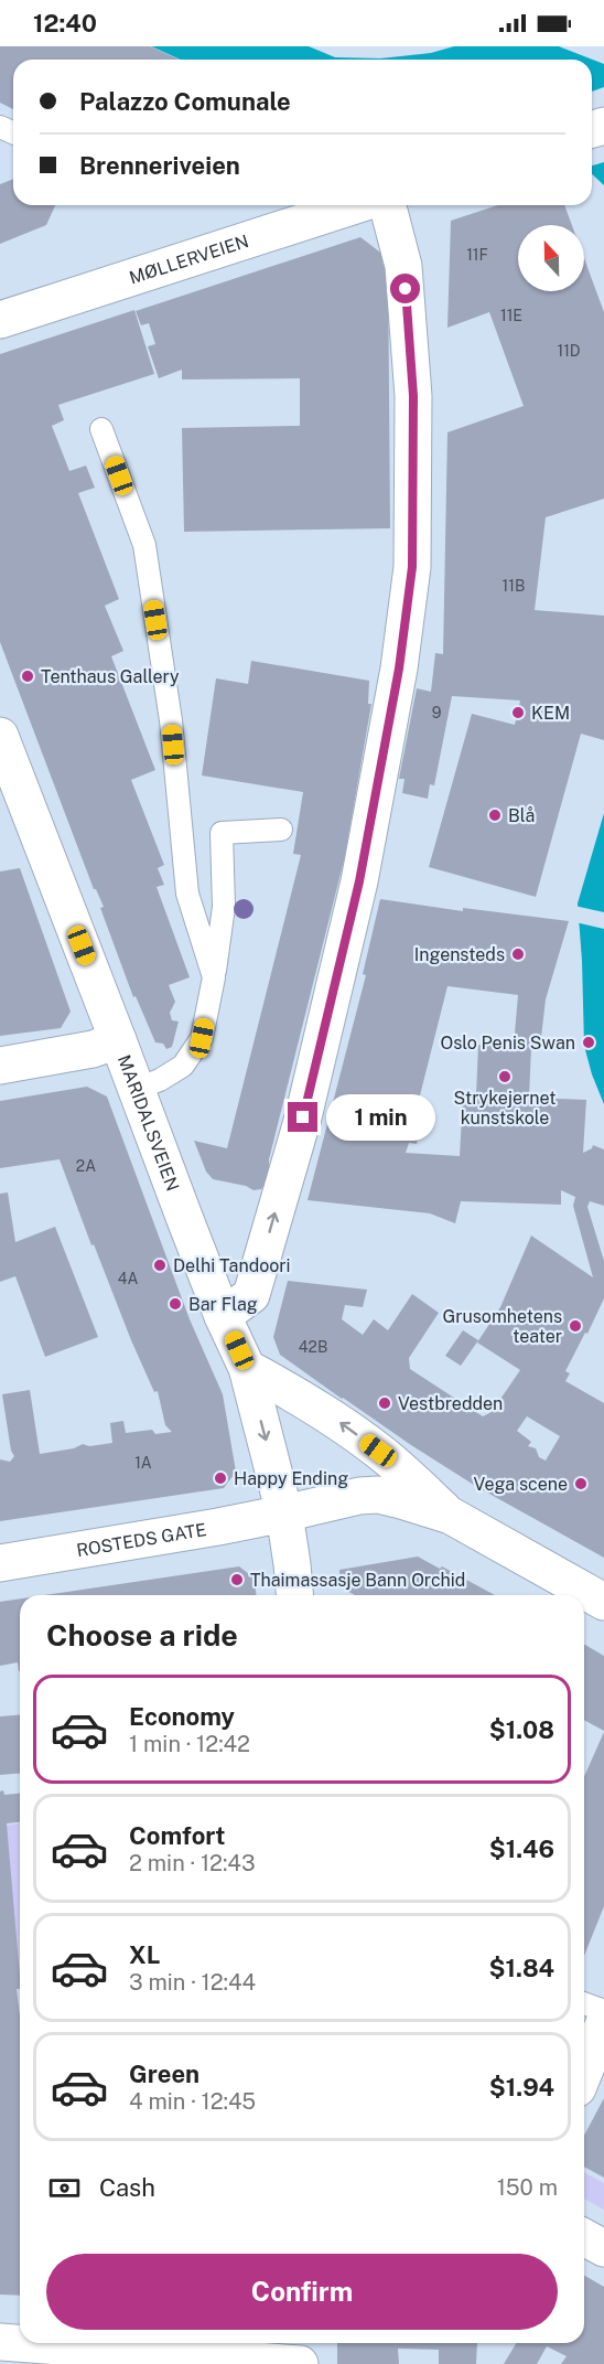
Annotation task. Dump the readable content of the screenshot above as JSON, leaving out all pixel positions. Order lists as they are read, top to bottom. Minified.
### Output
{"streets":{"street":["MØLLERVEIEN","MARIDALSVEIEN","ROSTEDS GATE"]},"crossings":[["MARIDALSVEIEN","ROSTEDS GATE"]],"places":["Tenthaus Gallery","KEM","Blå","Ingensteds","Oslo Penis Swan","Strykejernet kunstskole","Delhi Tandoori","Bar Flag","Grusomhetens teater","Vestbredden","Happy Ending","Vega scene","Thaimassasje Bann Orchid"],"house_numbers":["11F","11E","11D","11B","9","2A","4A","42B","1A"],"north":"top","page":{"status":"12:40","banner":["Palazzo Comunale","Brenneriveien"],"bubble":"1 min","heading":"Choose a ride","list":[{"name":"Economy","note":"1 min · 12:42","value":"$1.08"},{"name":"Comfort","note":"2 min · 12:43","value":"$1.46"},{"name":"XL","note":"3 min · 12:44","value":"$1.84"},{"name":"Green","note":"4 min · 12:45","value":"$1.94"}],"pay":["Cash","150 m"],"buttons":"Confirm"}}
